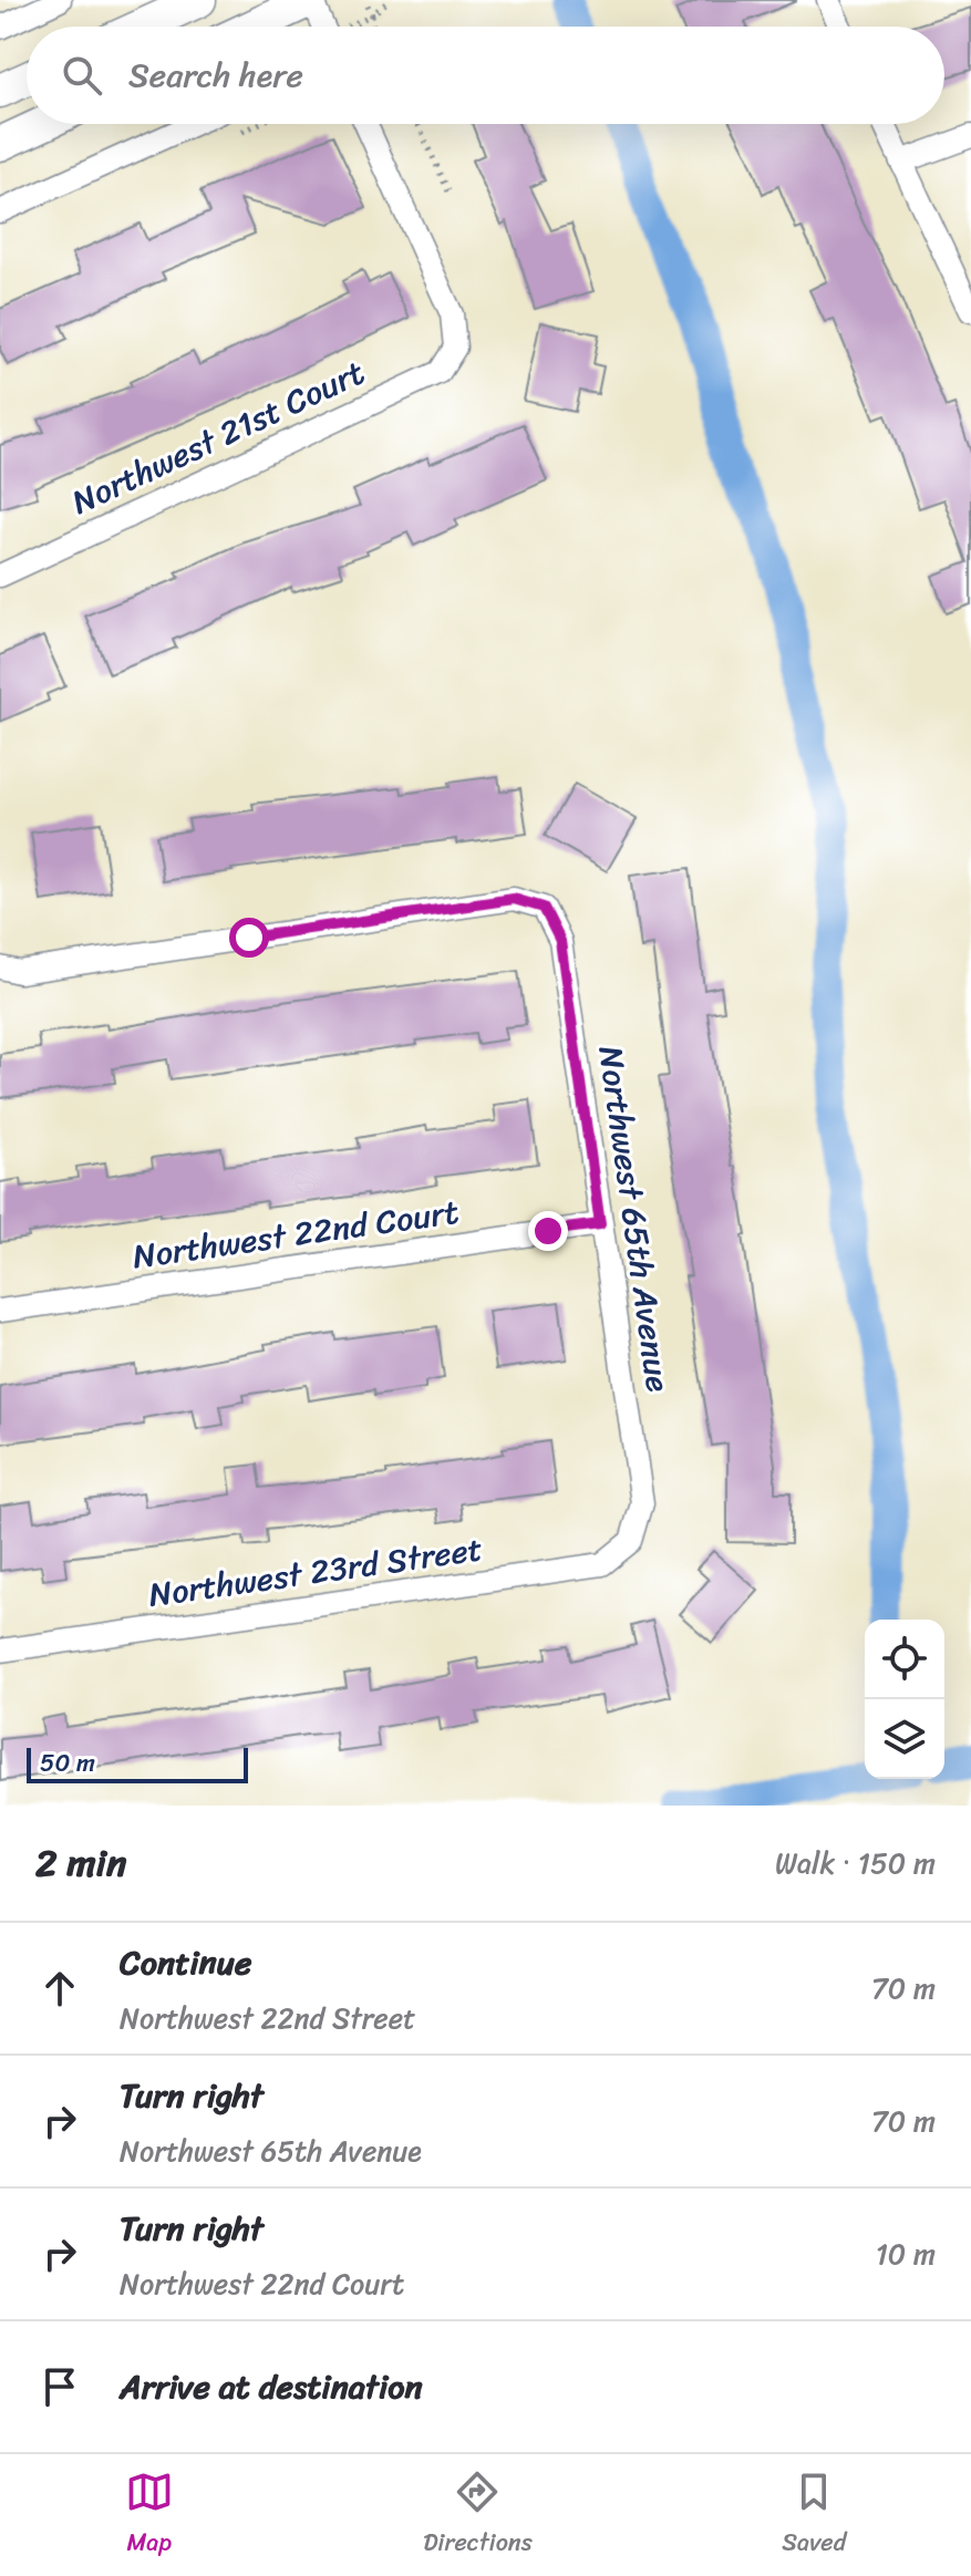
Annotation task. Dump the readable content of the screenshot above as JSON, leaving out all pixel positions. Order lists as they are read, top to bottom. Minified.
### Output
{"streets":{"street":["Northwest 21st Court","Northwest 65th Avenue","Northwest 22nd Court","Northwest 23rd Street"]},"crossings":[["Northwest 65th Avenue","Northwest 22nd Court"],["Northwest 65th Avenue","Northwest 23rd Street"]],"scale_bar":"50 m","page":{"search":"Search here","scale":"50 m","heading":["2 min","Walk · 150 m"],"list":[["Continue","Northwest 22nd Street","70 m"],["Turn right","Northwest 65th Avenue","70 m"],["Turn right","Northwest 22nd Court","10 m"],"Arrive at destination"],"nav":["Map","Directions","Saved"]}}
